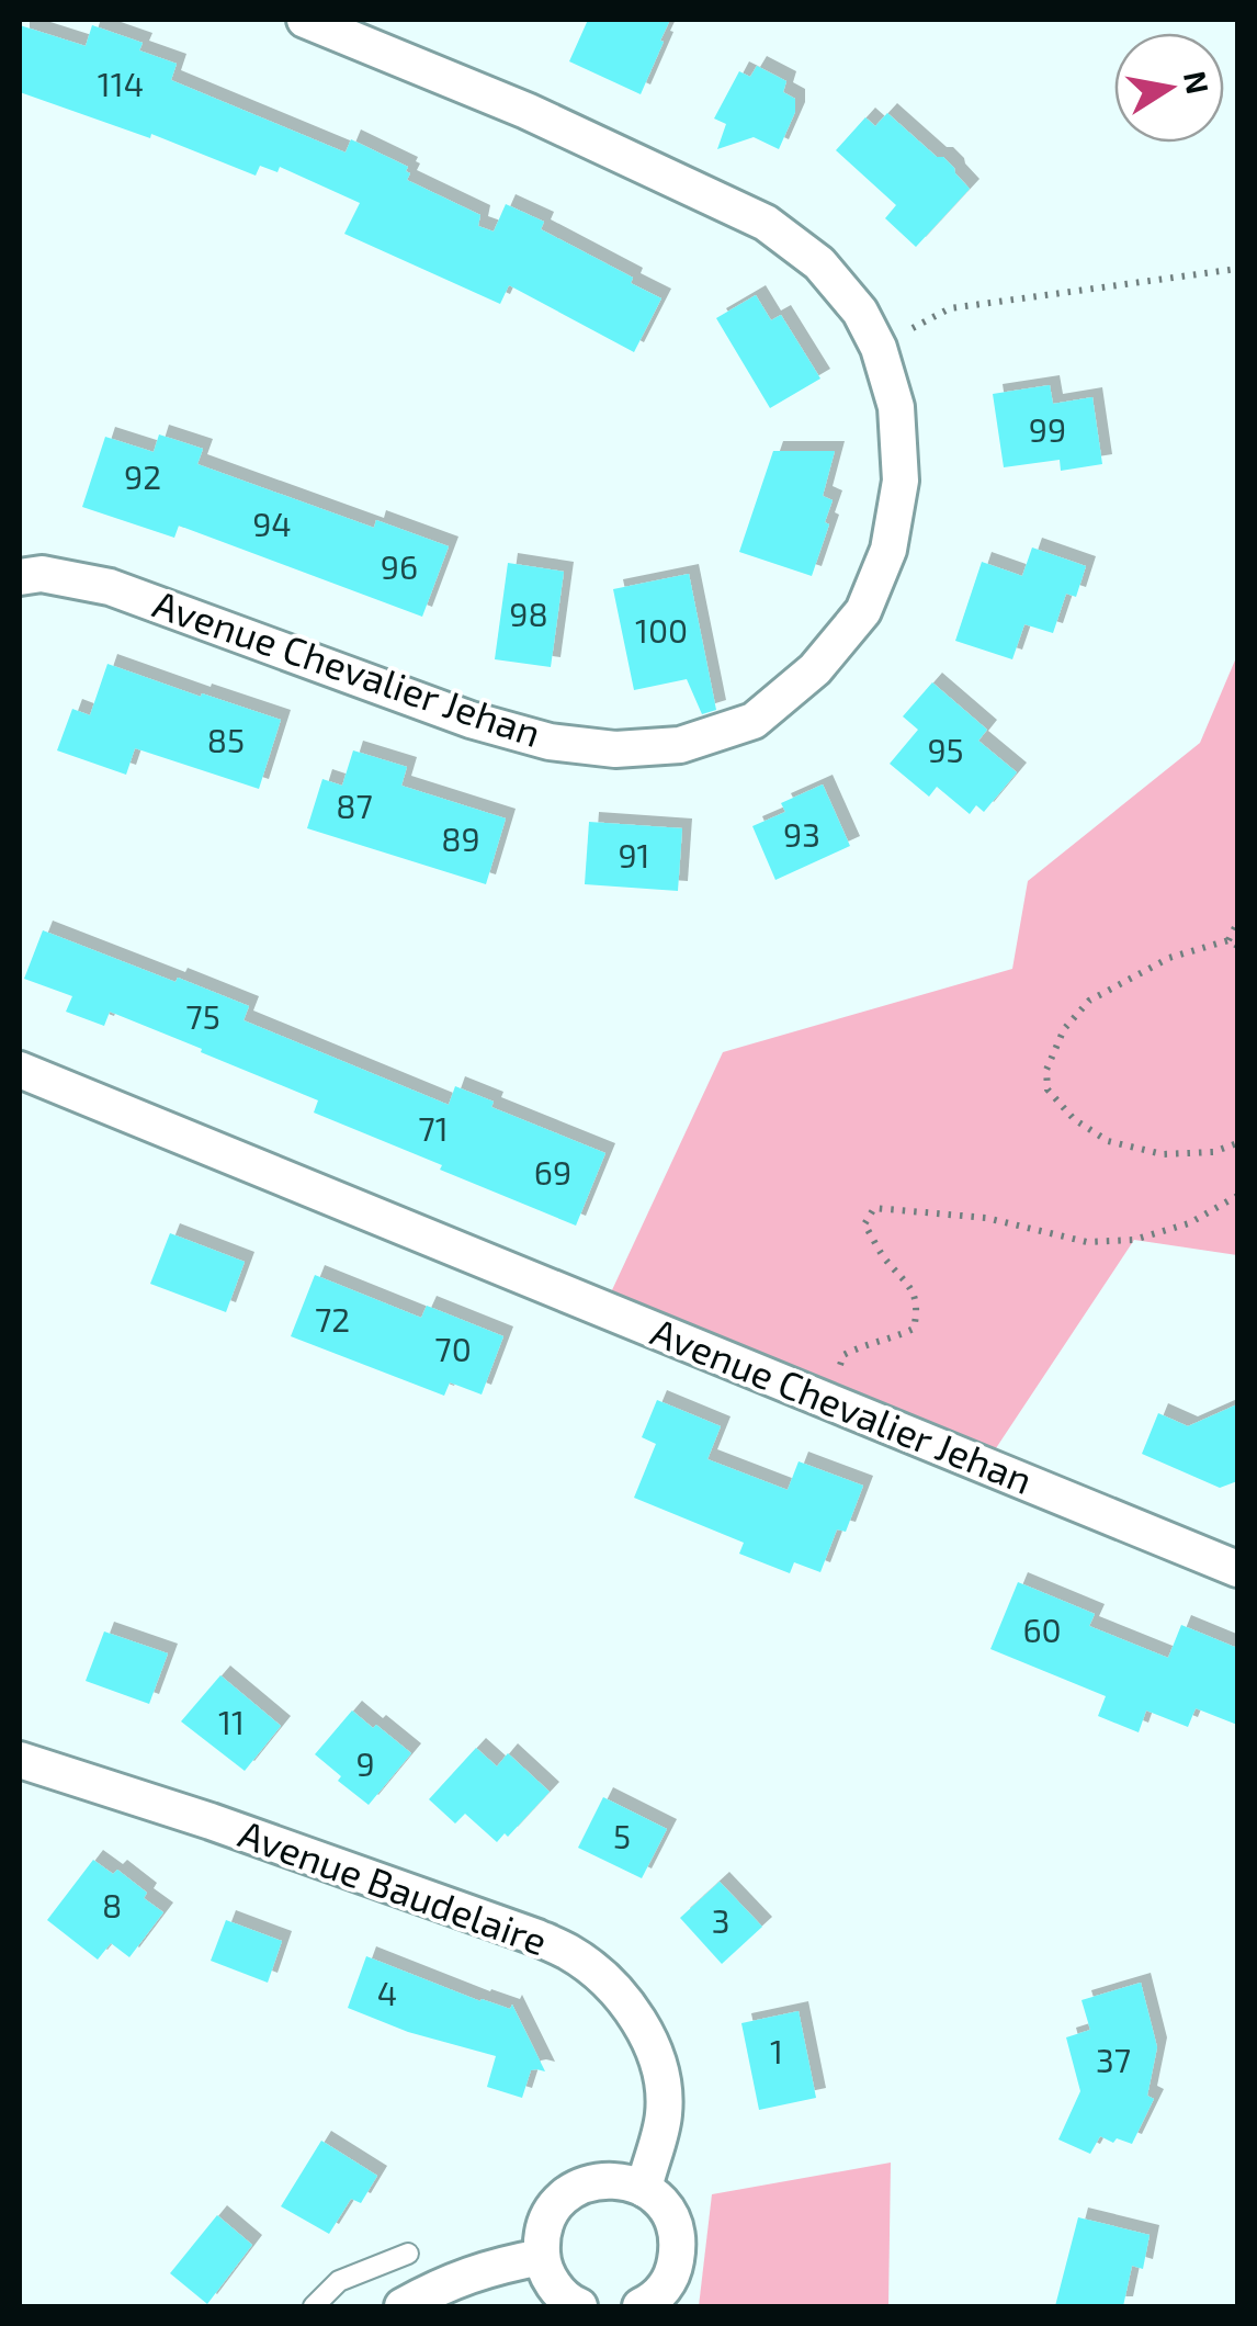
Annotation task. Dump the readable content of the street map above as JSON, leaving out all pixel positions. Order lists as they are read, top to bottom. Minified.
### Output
{"streets":{"street":["Avenue Chevalier Jehan","Avenue Baudelaire"]},"house_numbers":["114","99","92","94","96","98","100","85","95","87","93","89","91","75","71","69","72","70","60","11","9","5","8","3","4","1","37"],"north":"right"}
